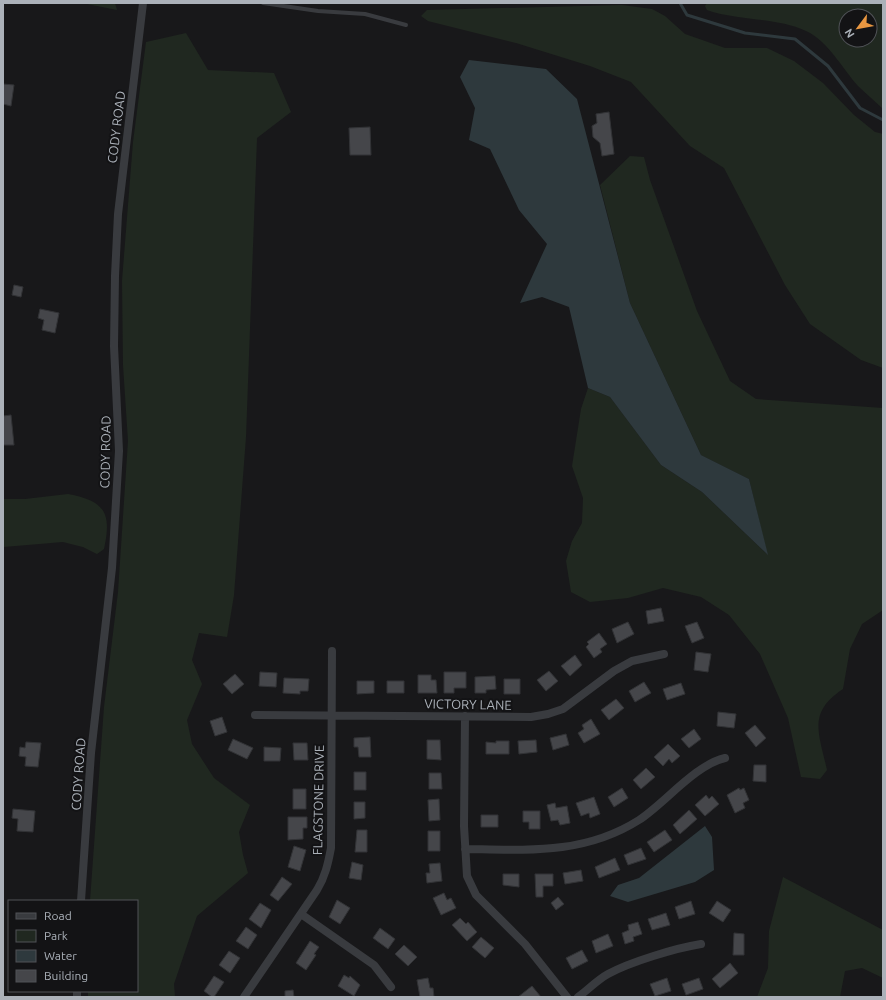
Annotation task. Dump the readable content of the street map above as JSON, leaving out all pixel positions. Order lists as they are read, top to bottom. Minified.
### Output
{"streets":{"street":["CODY ROAD","VICTORY LANE","FLAGSTONE DRIVE"]},"crossings":[["VICTORY LANE","FLAGSTONE DRIVE"]],"legend":["Road","Park","Water","Building"],"north":"bottom left"}
